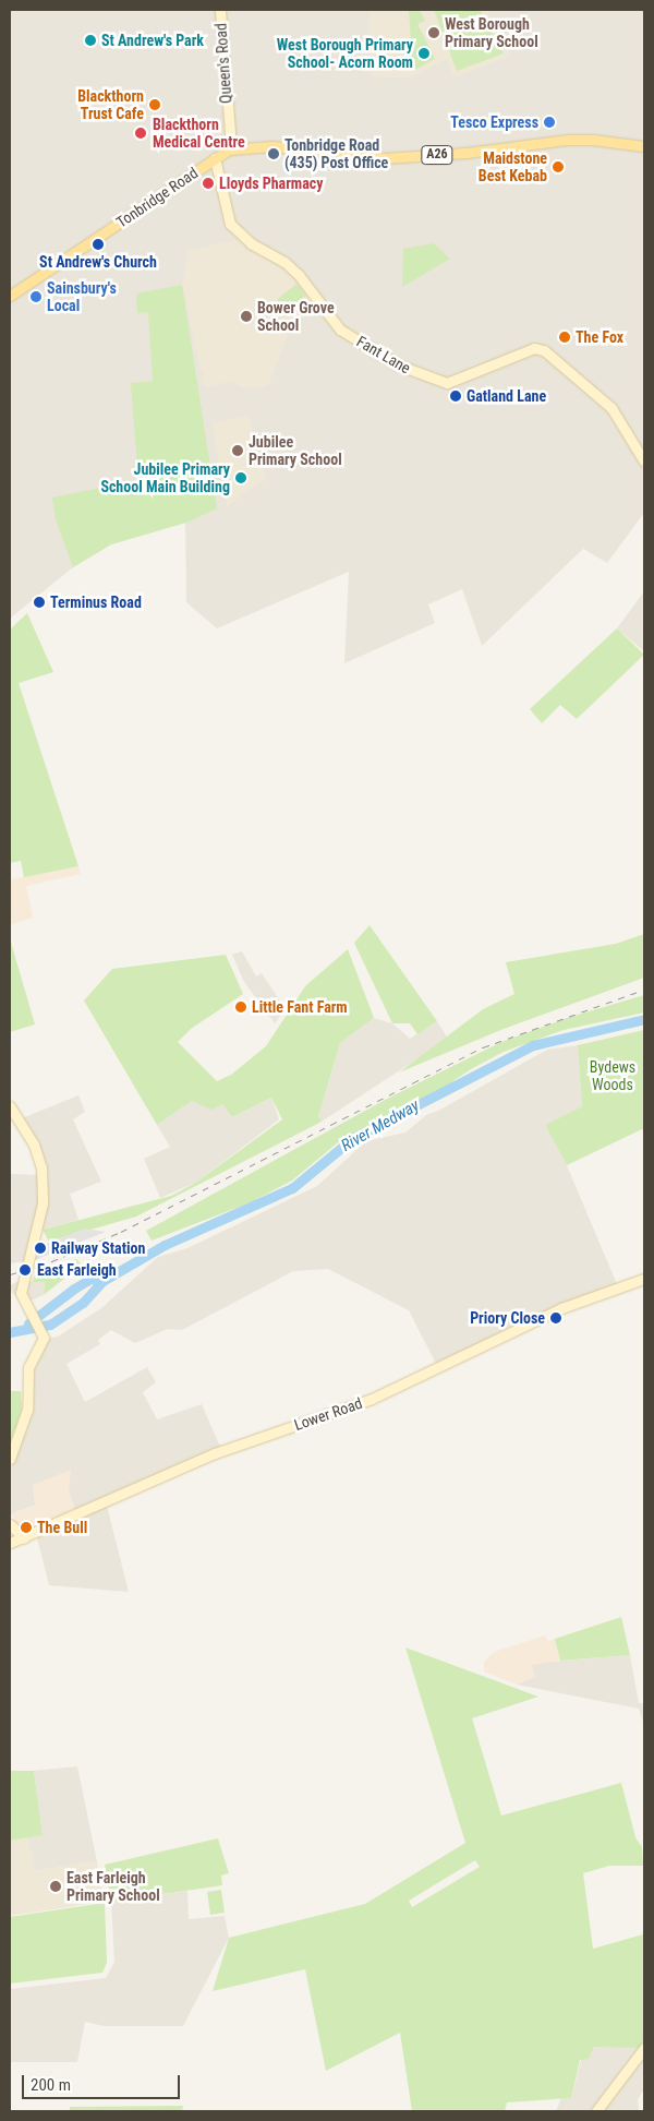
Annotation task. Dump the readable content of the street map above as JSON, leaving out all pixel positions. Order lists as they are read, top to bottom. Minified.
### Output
{"streets":{"main road":["A26","Tonbridge Road"],"street":["Queen's Road","Fant Lane","Lower Road"]},"crossings":[["Queen's Road","Tonbridge Road"],["Tonbridge Road","Fant Lane"]],"water":["River Medway"],"parks":["Bydews Woods"],"places":["West Borough Primary School","St Andrew's Park","West Borough Primary School- Acorn Room","Blackthorn Trust Cafe","Tesco Express","Blackthorn Medical Centre","Tonbridge Road (435) Post Office","Maidstone Best Kebab","Lloyds Pharmacy","St Andrew's Church","Sainsbury's Local","Bower Grove School","The Fox","Gatland Lane","Jubilee Primary School","Jubilee Primary School Main Building","Terminus Road","Little Fant Farm","Railway Station","East Farleigh","Priory Close","The Bull","East Farleigh Primary School"],"scale_bar":"200 m"}
